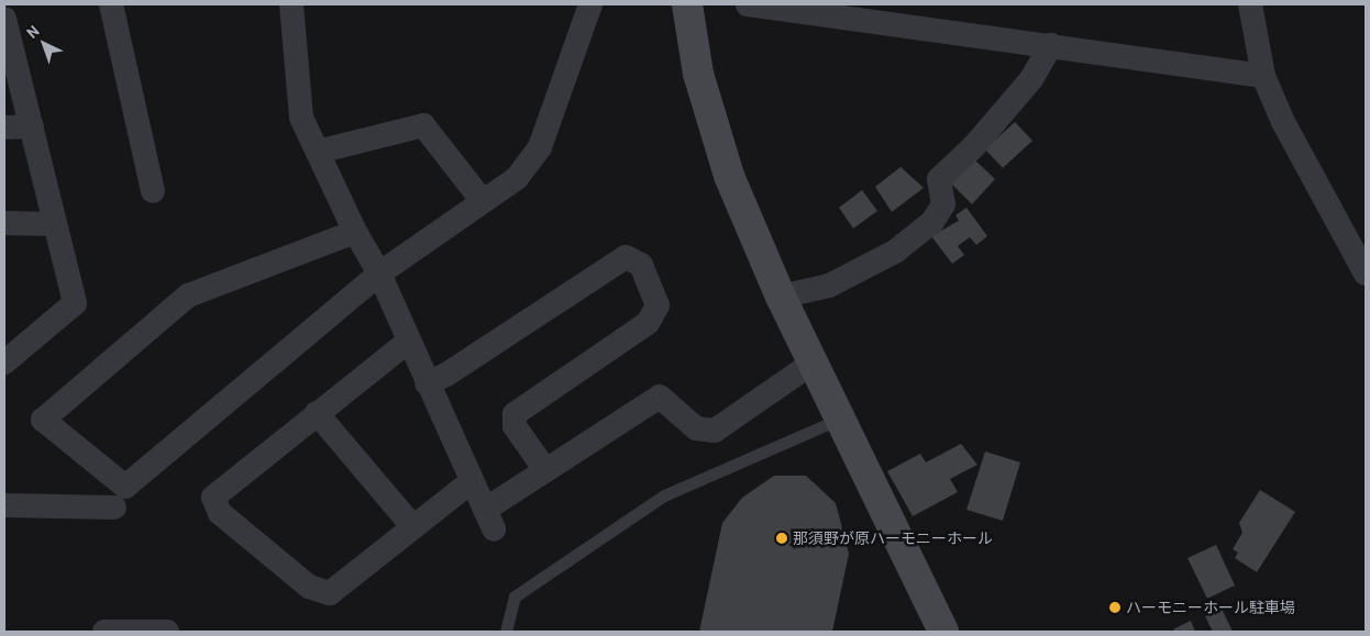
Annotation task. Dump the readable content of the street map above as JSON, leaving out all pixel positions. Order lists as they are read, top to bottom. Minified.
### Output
{"places":["那須野が原ハーモニーホール","ハーモニーホール駐車場"],"north":"top left"}
